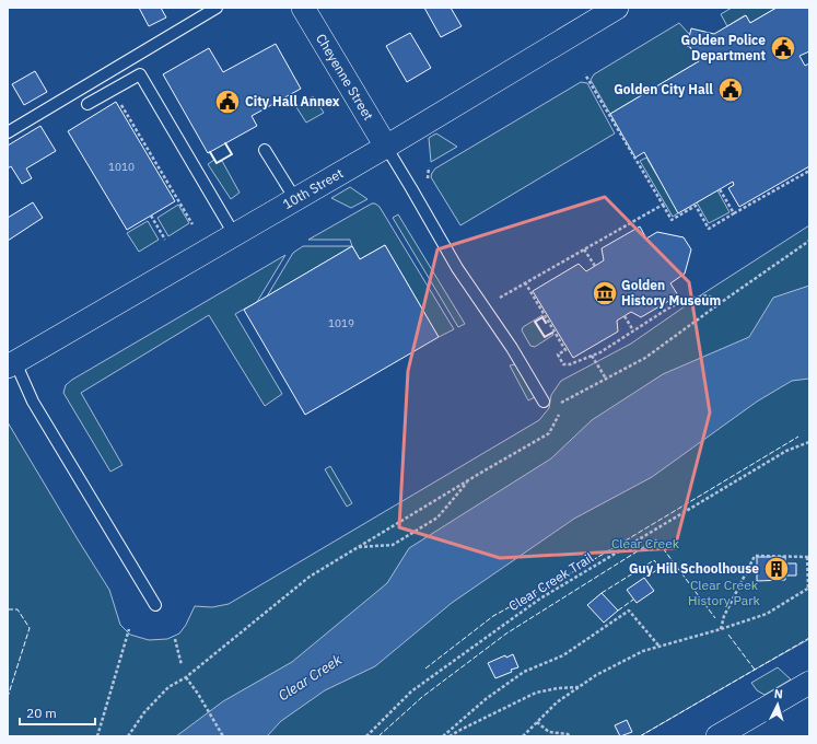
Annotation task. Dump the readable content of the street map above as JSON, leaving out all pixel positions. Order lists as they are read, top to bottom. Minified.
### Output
{"streets":{"street":["Cheyenne Street","10th Street"],"path":["Clear Creek Trail"]},"crossings":[["Cheyenne Street","10th Street"]],"water":["Clear Creek"],"parks":["Clear Creek","Clear Creek History Park"],"places":{"public building":["Golden Police Department","Golden City Hall","City Hall Annex"],"museum":["Golden History Museum"],"building":["Guy Hill Schoolhouse"]},"house_numbers":["1010","1019"],"scale_bar":"20 m","north":"top"}
